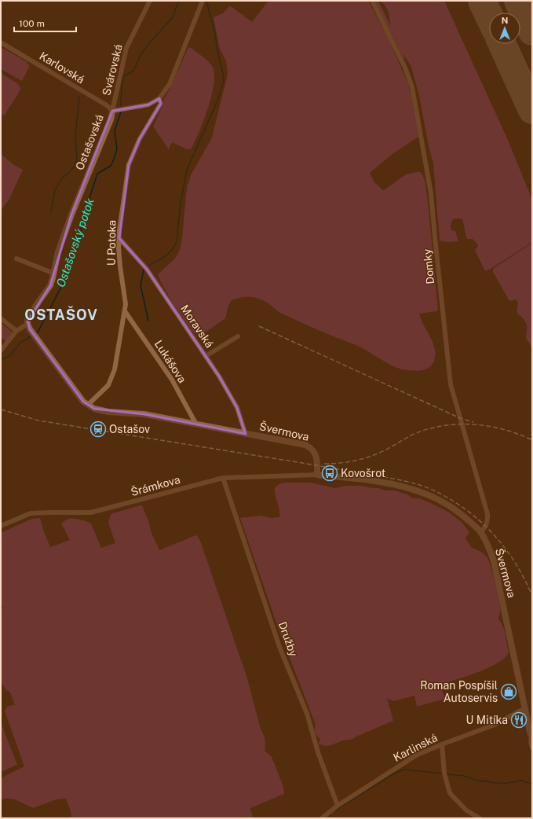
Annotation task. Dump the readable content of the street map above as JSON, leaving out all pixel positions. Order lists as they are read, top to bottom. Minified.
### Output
{"streets":{"street":["Karlovská","Svárovská","Ostašovská","U Potoka","Domky","Moravská","Lukášova","Švermova","Šrámkova","Družby","Karlinská"]},"crossings":[["Karlovská","Svárovská"],["Karlovská","Ostašovská"],["Svárovská","Ostašovská"],["Ostašovská","U Potoka"],["Ostašovská","Švermova"],["U Potoka","Moravská"],["U Potoka","Lukášova"],["U Potoka","Švermova"],["Domky","Švermova"],["Moravská","Švermova"],["Lukášova","Švermova"],["Švermova","Šrámkova"],["Švermova","Karlinská"],["Šrámkova","Družby"],["Družby","Karlinská"]],"districts":["OSTAŠOV"],"water":["Ostašovský potok"],"places":{"station":["Ostašov"],"bus stop":["Kovošrot"],"shop":["Roman Pospíšil Autoservis"],"restaurant":["U Mitíka"]},"scale_bar":"100 m","north":"top"}
